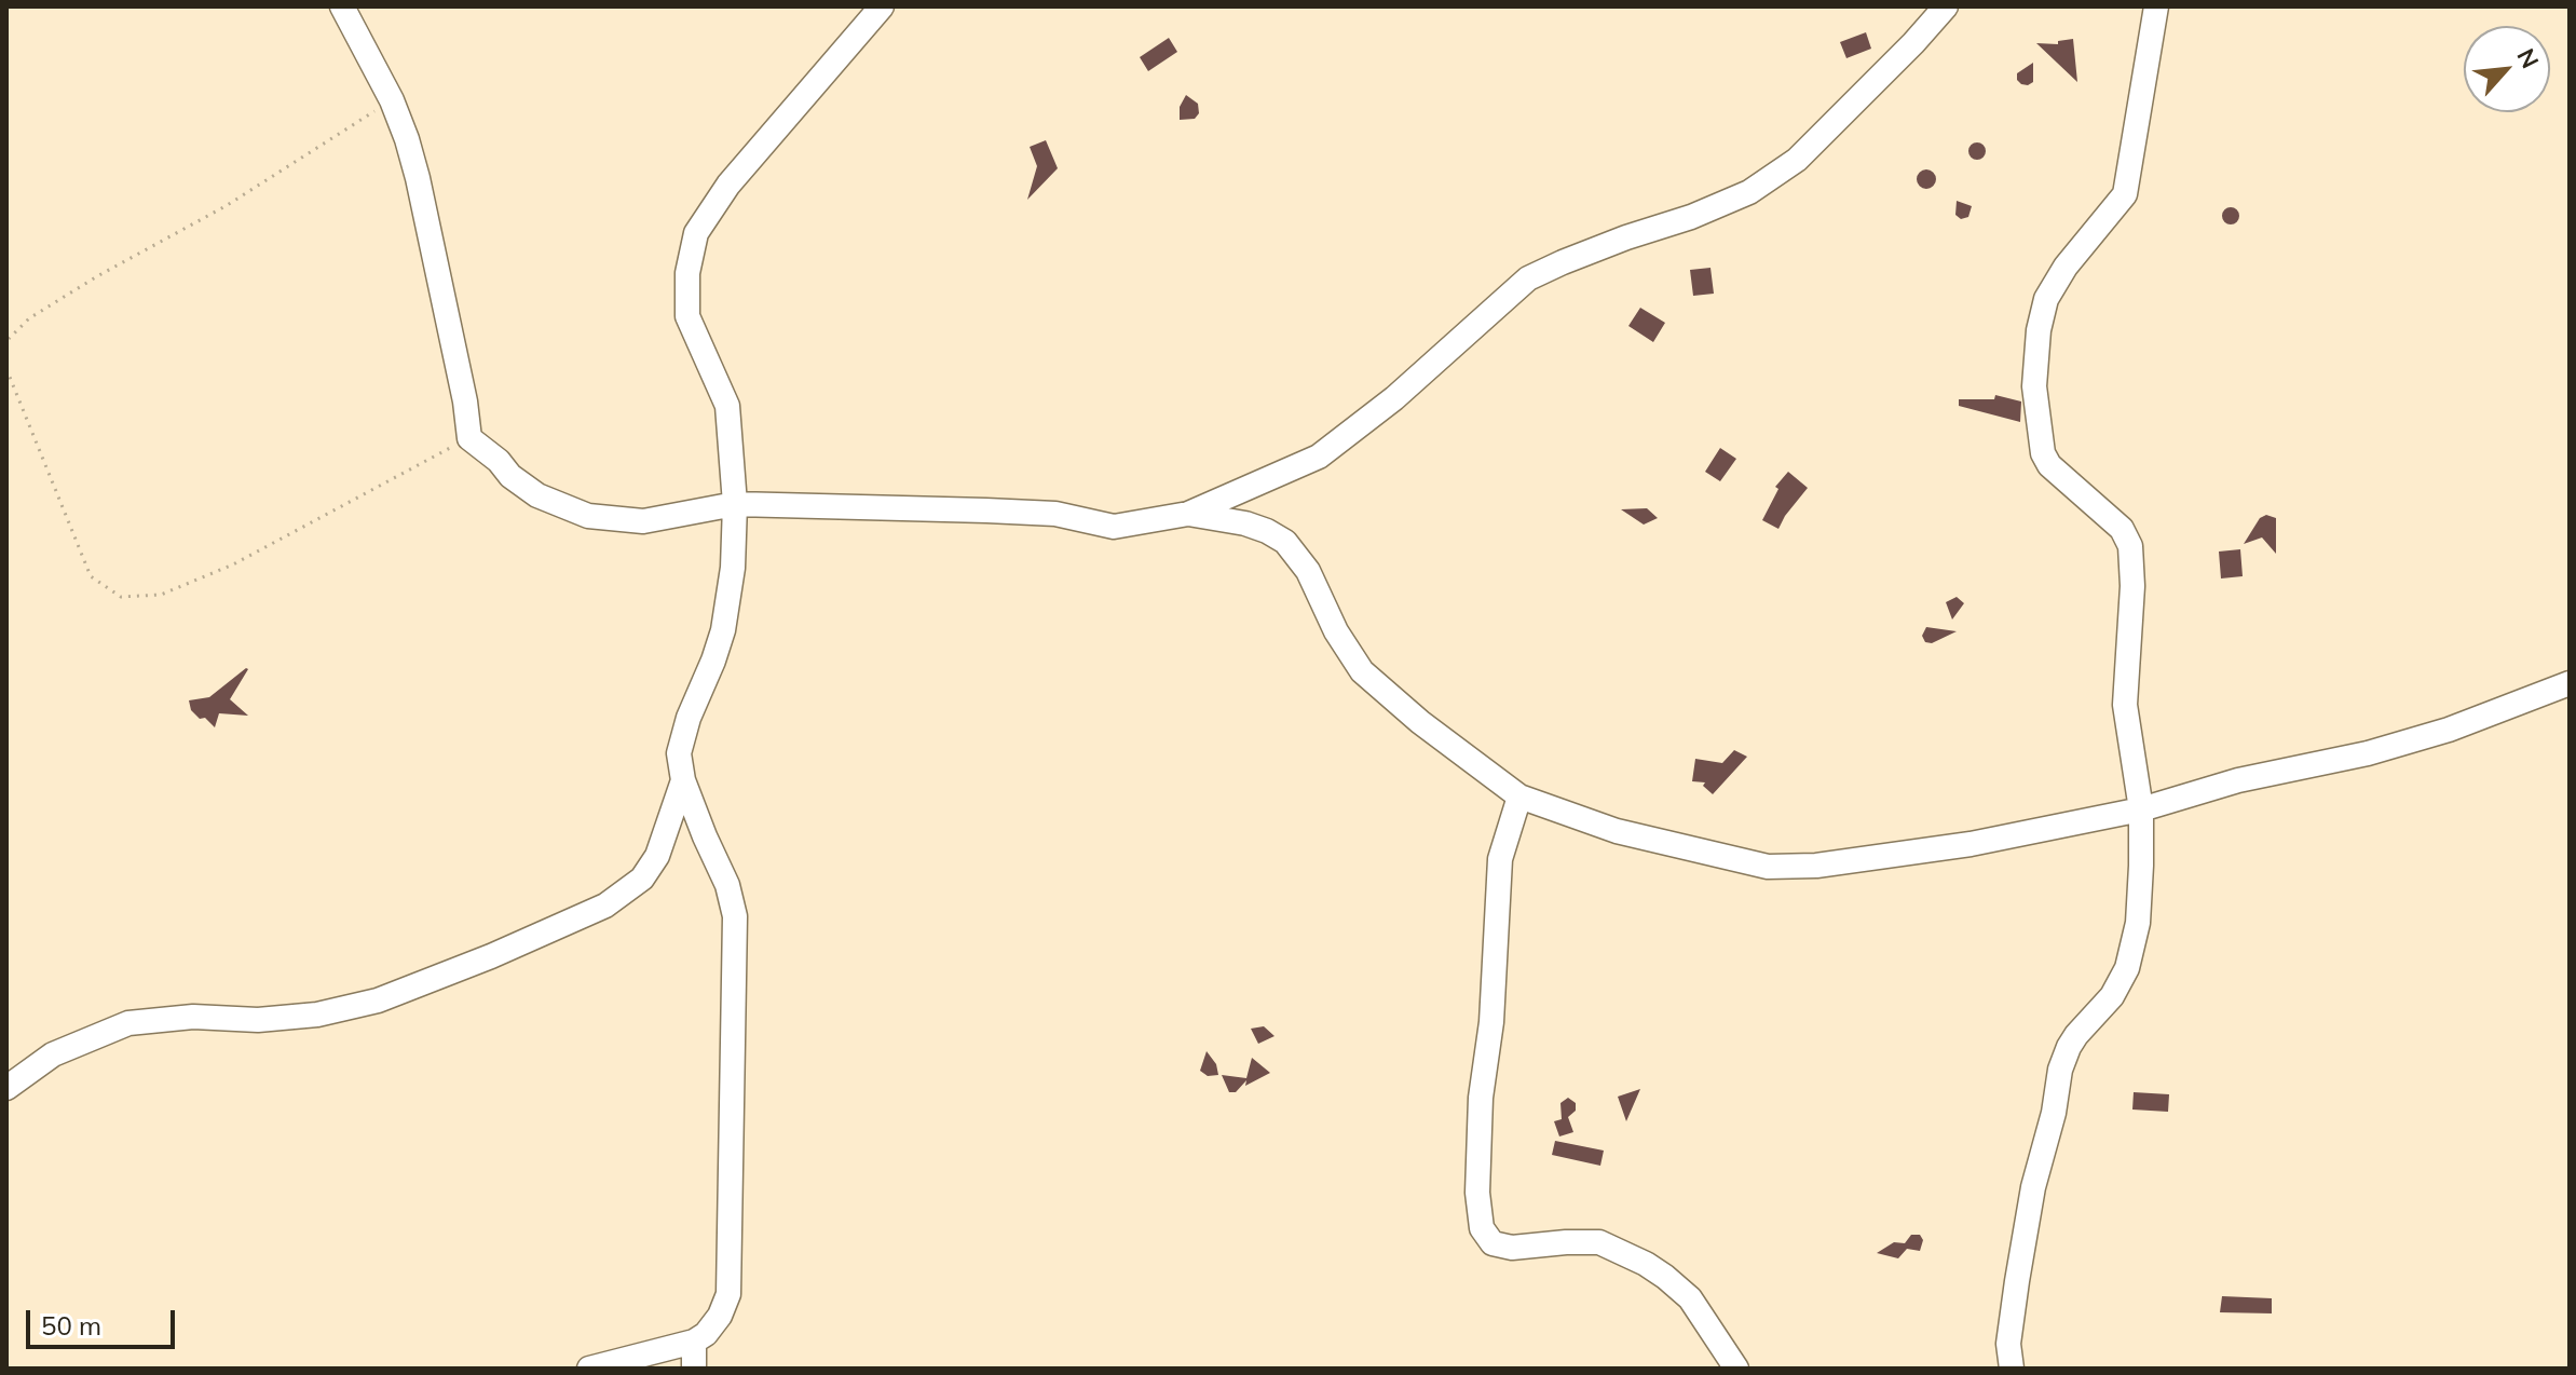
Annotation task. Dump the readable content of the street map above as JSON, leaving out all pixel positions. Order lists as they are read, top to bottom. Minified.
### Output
{"scale_bar":"50 m","north":"top right"}
